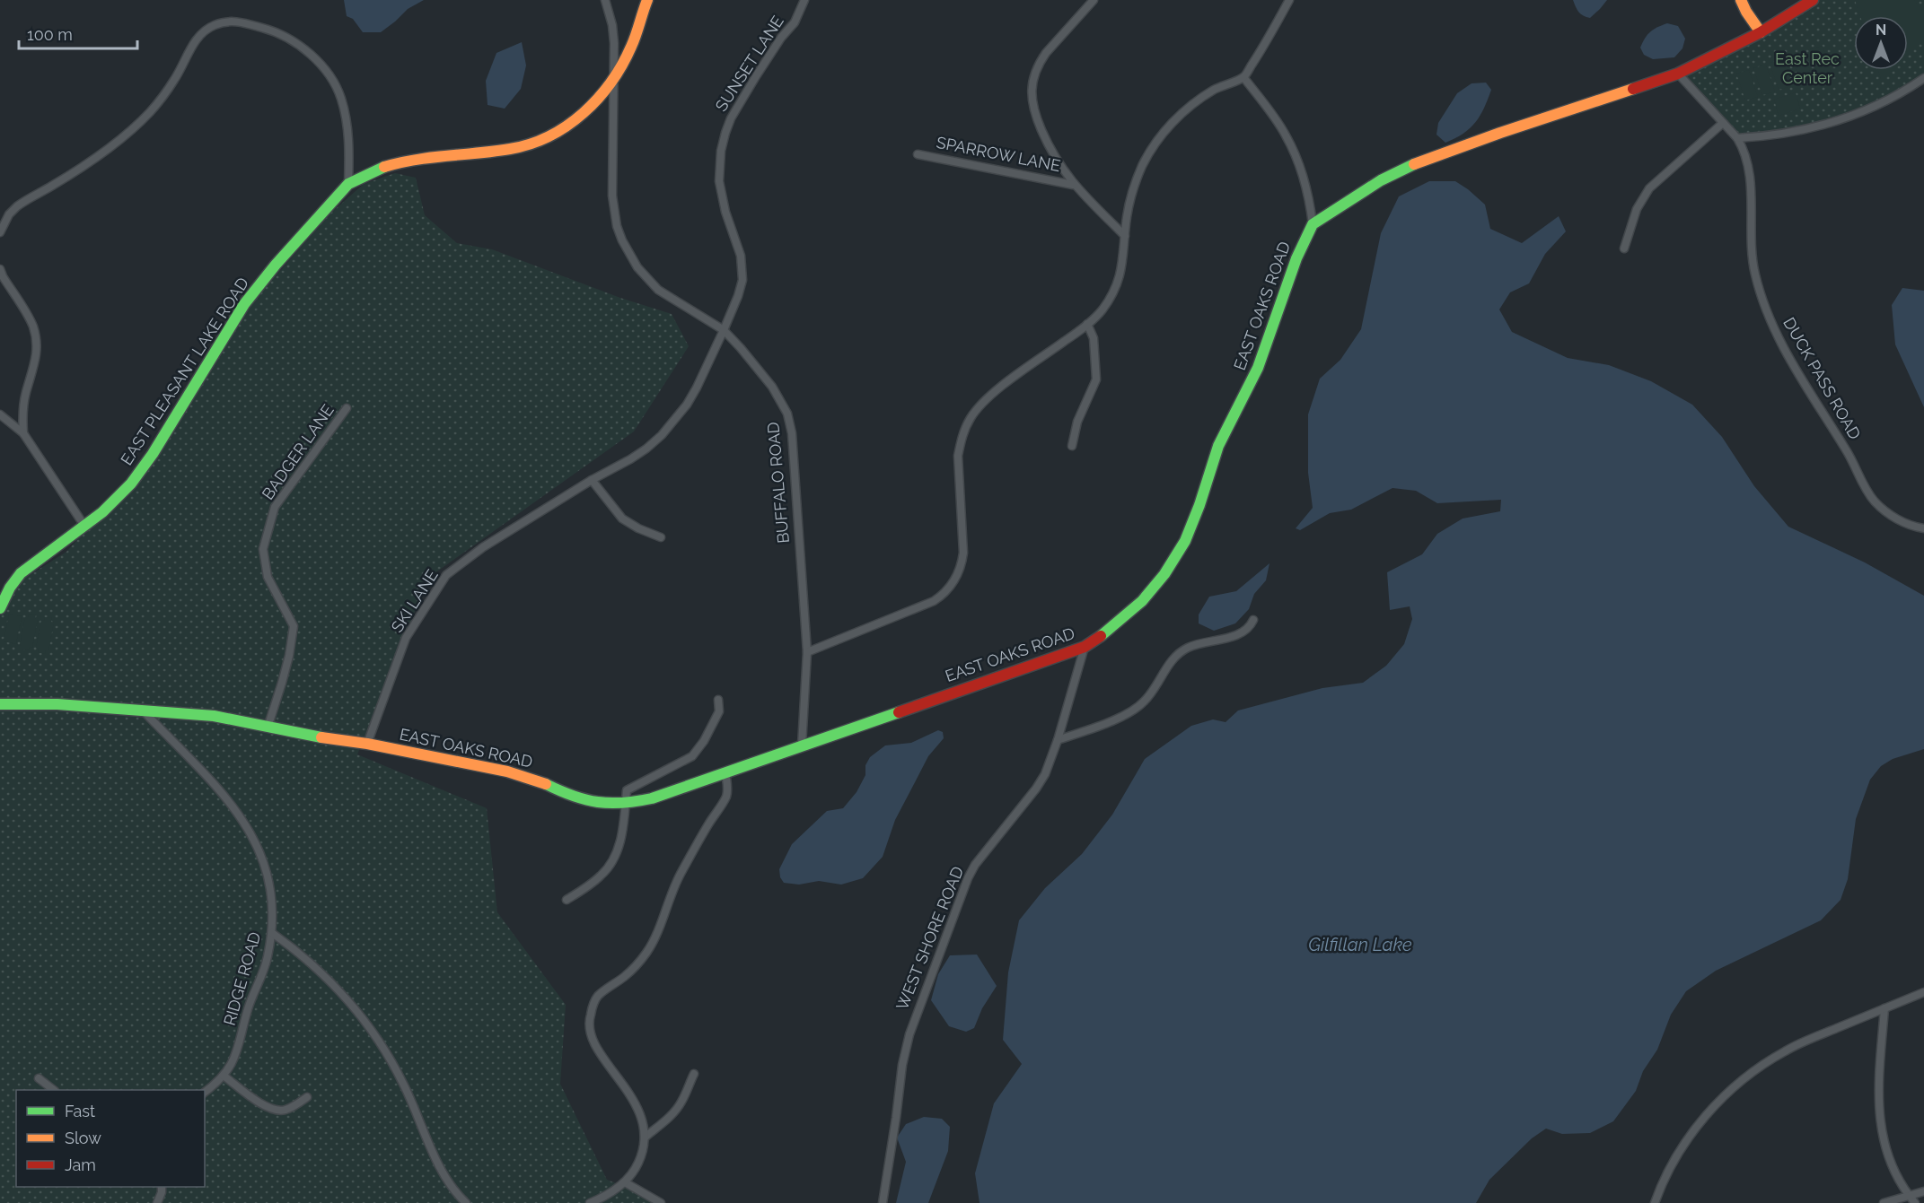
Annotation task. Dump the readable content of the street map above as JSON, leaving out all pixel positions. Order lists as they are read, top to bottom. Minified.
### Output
{"streets":{"street":["SUNSET LANE","SPARROW LANE","EAST OAKS ROAD","EAST PLEASANT LAKE ROAD","DUCK PASS ROAD","BADGER LANE","BUFFALO ROAD","SKI LANE","WEST SHORE ROAD","RIDGE ROAD"]},"crossings":[["SUNSET LANE","BUFFALO ROAD"],["SUNSET LANE","SKI LANE"],["EAST OAKS ROAD","BADGER LANE"],["EAST OAKS ROAD","BUFFALO ROAD"],["EAST OAKS ROAD","SKI LANE"],["EAST OAKS ROAD","WEST SHORE ROAD"],["EAST OAKS ROAD","RIDGE ROAD"],["EAST PLEASANT LAKE ROAD","BUFFALO ROAD"],["BUFFALO ROAD","SKI LANE"]],"water":["Gilfillan Lake"],"parks":["East Rec Center"],"legend":["Fast","Slow","Jam"],"scale_bar":"100 m","north":"top"}
